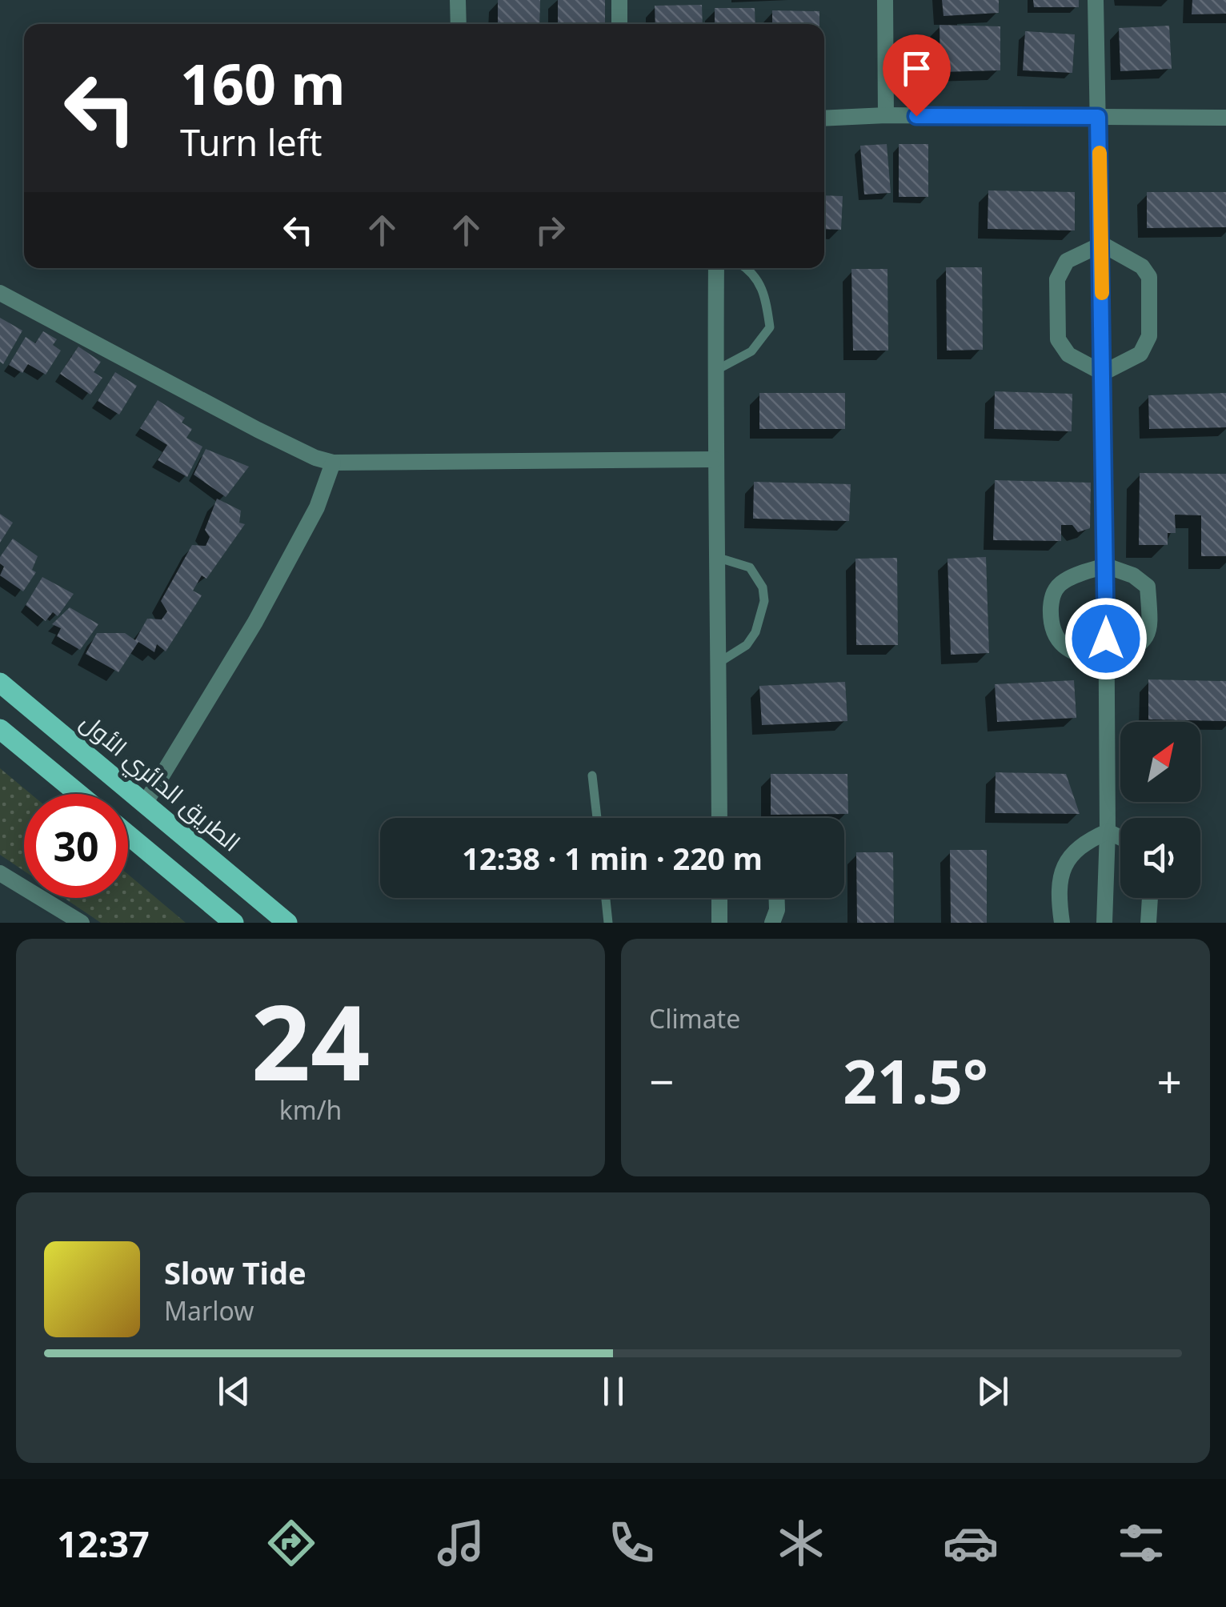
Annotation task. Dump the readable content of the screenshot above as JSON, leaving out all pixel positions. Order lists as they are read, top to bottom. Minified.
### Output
{"streets":{"main road":["الطريق الدائري الأول"]},"north":"top right","page":{"turn":["160 m","Turn left"],"limit":"30","trip":"12:38 · 1 min · 220 m","tile":[["24","km/h"],"Climate"],"heat":["−","21.5°","+"],"song":["Slow Tide","Marlow"],"tabs":"12:37"}}
